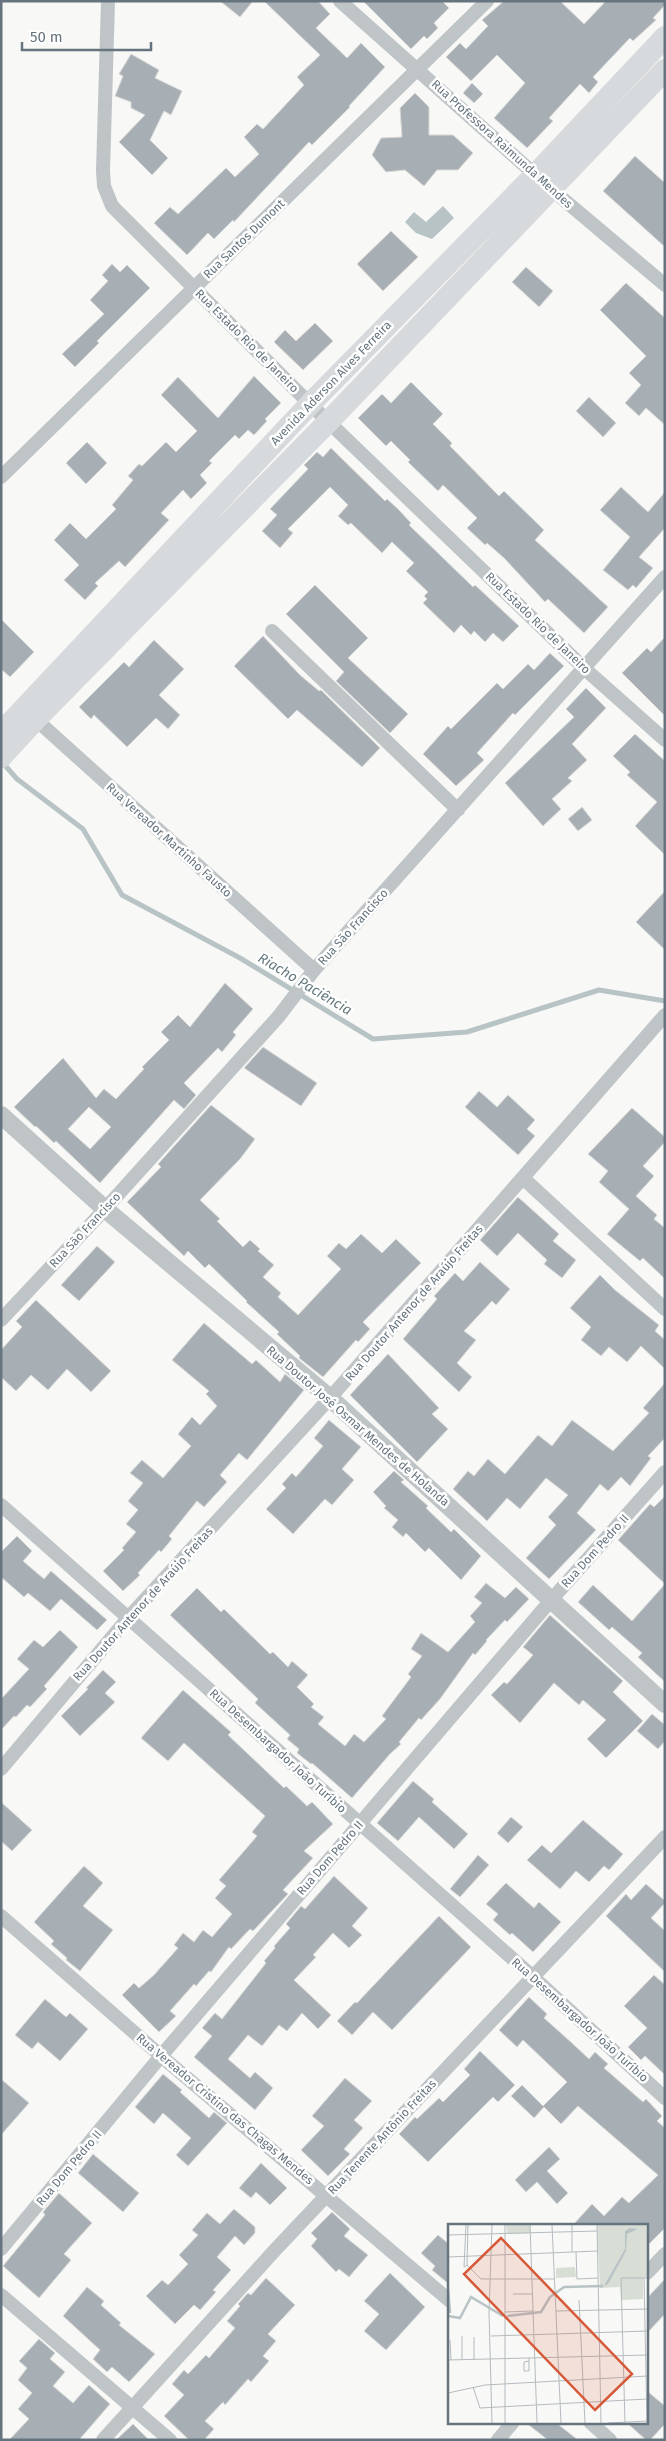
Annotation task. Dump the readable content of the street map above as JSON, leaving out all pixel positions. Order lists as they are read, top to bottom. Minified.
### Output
{"streets":{"main road":["Avenida Aderson Alves Ferreira"],"street":["Rua Professora Raimunda Mendes","Rua Santos Dumont","Rua Estado Rio de Janeiro","Rua Vereador Martinho Fausto","Rua São Francisco","Rua Doutor Antenor de Araújo Freitas","Rua Doutor José Osmar Mendes de Holanda","Rua Dom Pedro II","Rua Desembargador João Turíbio","Rua Vereador Cristino das Chagas Mendes","Rua Tenente Antônio Freitas"]},"crossings":[["Rua Professora Raimunda Mendes","Rua Santos Dumont"],["Rua Professora Raimunda Mendes","Avenida Aderson Alves Ferreira"],["Rua Santos Dumont","Rua Estado Rio de Janeiro"],["Rua Estado Rio de Janeiro","Avenida Aderson Alves Ferreira"],["Rua Estado Rio de Janeiro","Rua São Francisco"],["Avenida Aderson Alves Ferreira","Rua Vereador Martinho Fausto"],["Rua Vereador Martinho Fausto","Rua São Francisco"],["Rua São Francisco","Rua Doutor José Osmar Mendes de Holanda"],["Rua Doutor Antenor de Araújo Freitas","Rua Doutor José Osmar Mendes de Holanda"],["Rua Doutor Antenor de Araújo Freitas","Rua Desembargador João Turíbio"],["Rua Doutor José Osmar Mendes de Holanda","Rua Dom Pedro II"],["Rua Dom Pedro II","Rua Desembargador João Turíbio"],["Rua Dom Pedro II","Rua Vereador Cristino das Chagas Mendes"],["Rua Desembargador João Turíbio","Rua Tenente Antônio Freitas"],["Rua Vereador Cristino das Chagas Mendes","Rua Tenente Antônio Freitas"]],"water":["Riacho Paciência"],"scale_bar":"50 m"}
